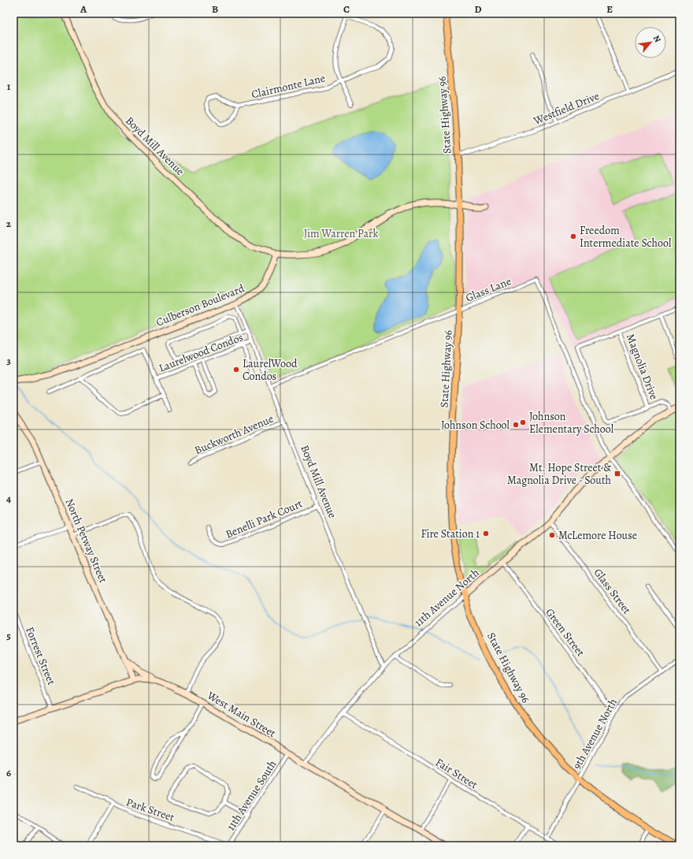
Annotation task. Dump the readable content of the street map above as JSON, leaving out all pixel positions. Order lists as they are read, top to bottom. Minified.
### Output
{"streets":{"main road":["State Highway 96"],"street":["Clairmonte Lane","Westfield Drive","Boyd Mill Avenue","Glass Lane","Culberson Boulevard","Laurelwood Condos","Magnolia Drive","Buckworth Avenue","Benelli Park Court","North Petway Street","Glass Street","11th Avenue North","Green Street","Forrest Street","West Main Street","9th Avenue North","Fair Street","11th Avenue South","Park Street"]},"crossings":[["Westfield Drive","State Highway 96"],["State Highway 96","Glass Lane"],["State Highway 96","11th Avenue North"],["State Highway 96","9th Avenue North"],["Boyd Mill Avenue","Glass Lane"],["Boyd Mill Avenue","Culberson Boulevard"],["Boyd Mill Avenue","Laurelwood Condos"],["Boyd Mill Avenue","Buckworth Avenue"],["Boyd Mill Avenue","Benelli Park Court"],["Boyd Mill Avenue","11th Avenue North"],["Glass Lane","Magnolia Drive"],["Glass Lane","11th Avenue North"],["Magnolia Drive","11th Avenue North"],["North Petway Street","West Main Street"],["Glass Street","11th Avenue North"],["Glass Street","9th Avenue North"],["11th Avenue North","Green Street"],["11th Avenue North","West Main Street"],["11th Avenue North","Fair Street"],["Green Street","9th Avenue North"],["Forrest Street","West Main Street"],["West Main Street","11th Avenue South"],["9th Avenue North","Fair Street"],["11th Avenue South","Park Street"]],"parks":["Jim Warren Park"],"places":{"other":["Freedom Intermediate School","LaurelWood Condos","Johnson Elementary School","Johnson School","Fire Station 1","McLemore House"],"transit":["Mt. Hope Street & Magnolia Drive - South"]},"north":"top right","grid":{"columns":["A","B","C","D","E"],"rows":["1","2","3","4","5","6"]}}
